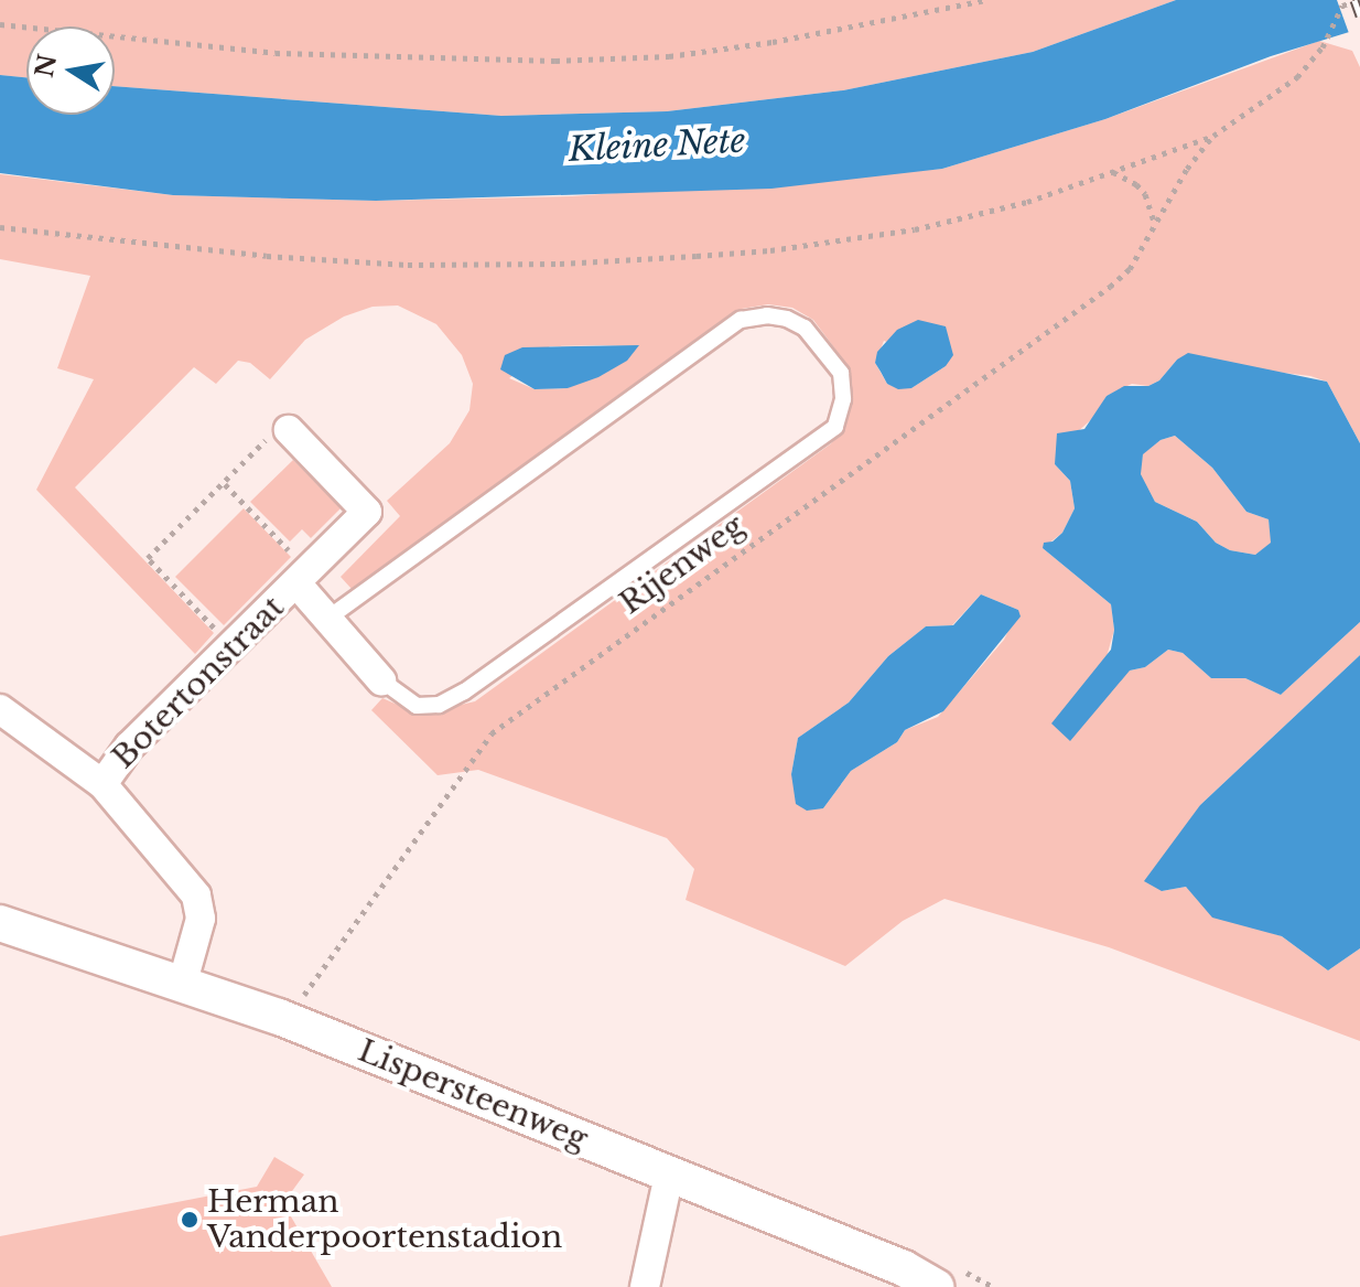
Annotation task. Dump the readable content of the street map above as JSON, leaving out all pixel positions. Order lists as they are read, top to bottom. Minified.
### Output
{"streets":{"street":["Botertonstraat","Lispersteenweg"],"path":["Rijenweg"]},"water":["Kleine Nete"],"places":["Herman Vanderpoortenstadion"],"north":"left"}
